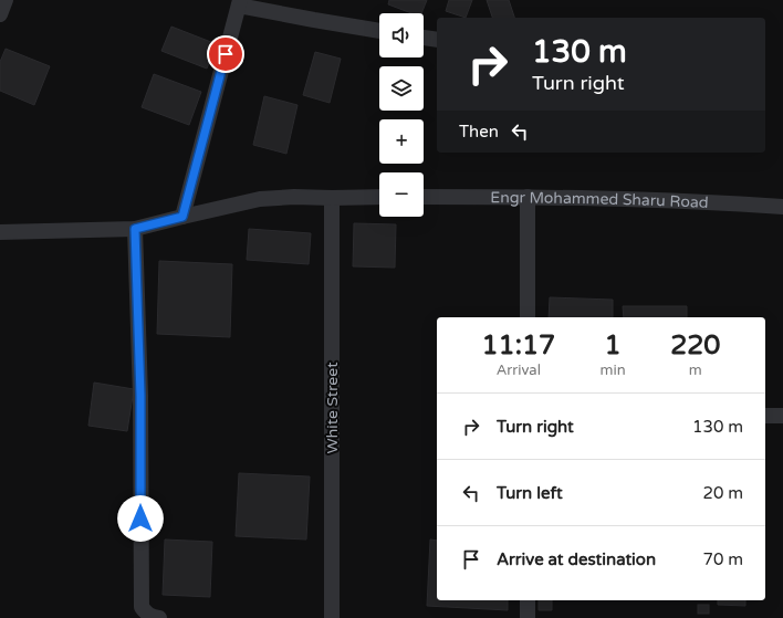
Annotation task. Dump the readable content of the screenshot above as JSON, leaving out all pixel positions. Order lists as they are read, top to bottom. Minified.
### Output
{"streets":{"street":["Engr Mohammed Sharu Road","White Street"]},"page":{"map_buttons":["+","−"],"turn":["130 m","Turn right"],"then":"Then","eta":["11:17","Arrival","1","min","220","m"],"list":[{"name":"Turn right","value":"130 m"},{"name":"Turn left","value":"20 m"},{"name":"Arrive at destination","value":"70 m"}]}}
